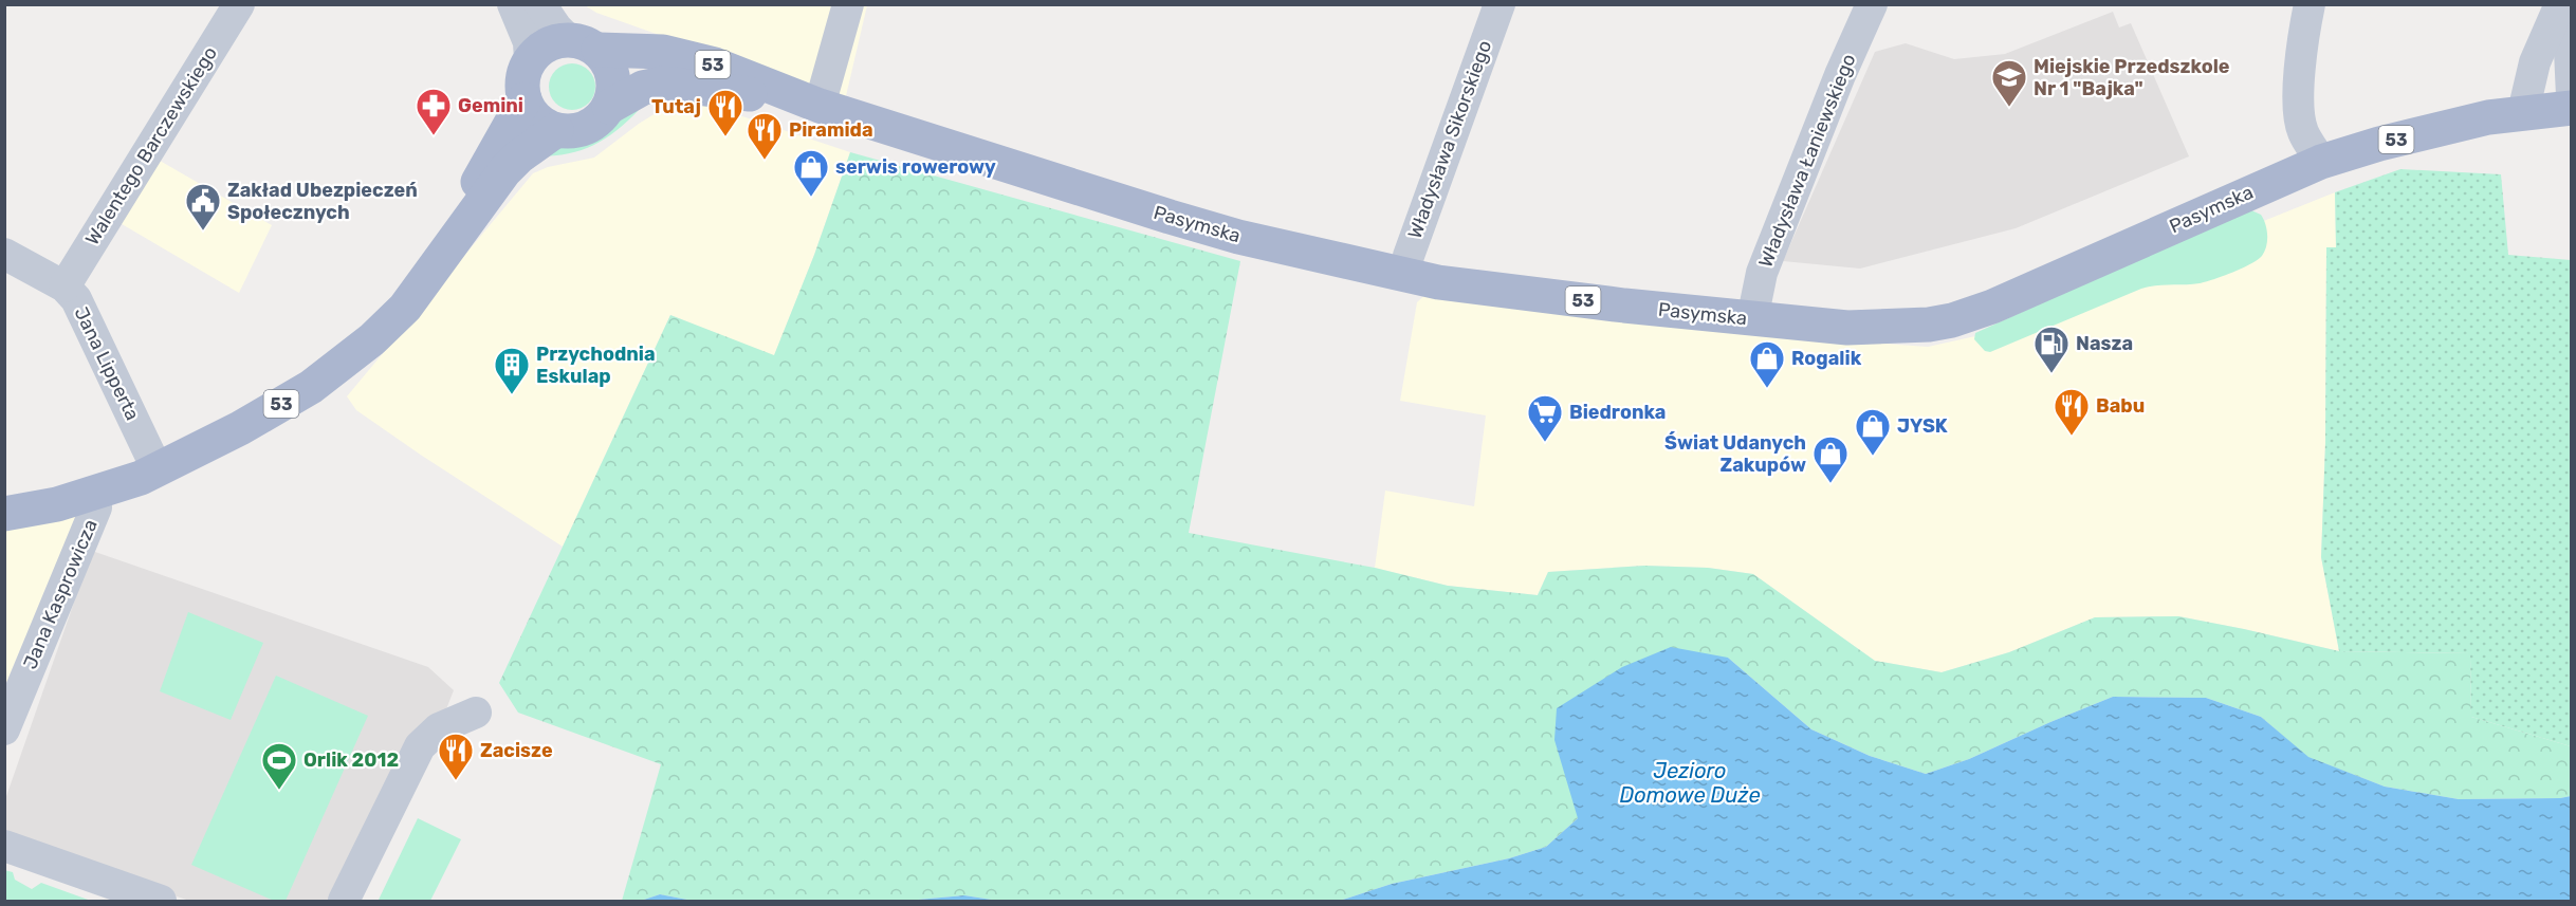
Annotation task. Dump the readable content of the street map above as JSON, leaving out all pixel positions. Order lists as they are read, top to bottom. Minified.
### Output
{"streets":{"main road":["53","Pasymska"],"street":["Władysława Sikorskiego","Walentego Barczewskiego","Władysława Łaniewskiego","Jana Lipperta","Jana Kasprowicza"]},"crossings":[["53","Pasymska"],["53","Jana Lipperta"],["53","Jana Kasprowicza"],["Władysława Sikorskiego","Pasymska"],["Walentego Barczewskiego","Jana Lipperta"],["Władysława Łaniewskiego","Pasymska"]],"water":["Jezioro Domowe Duże"],"places":{"school or university":["Miejskie Przedszkole Nr 1 \"Bajka\""],"pharmacy":["Gemini"],"restaurant":["Tutaj","Piramida","Babu","Zacisze"],"shop":["serwis rowerowy","Rogalik","JYSK","Świat Udanych Zakupów"],"public building":["Zakład Ubezpieczeń Społecznych"],"fuel station":["Nasza"],"building":["Przychodnia Eskulap"],"supermarket":["Biedronka"],"sports":["Orlik 2012"]}}
